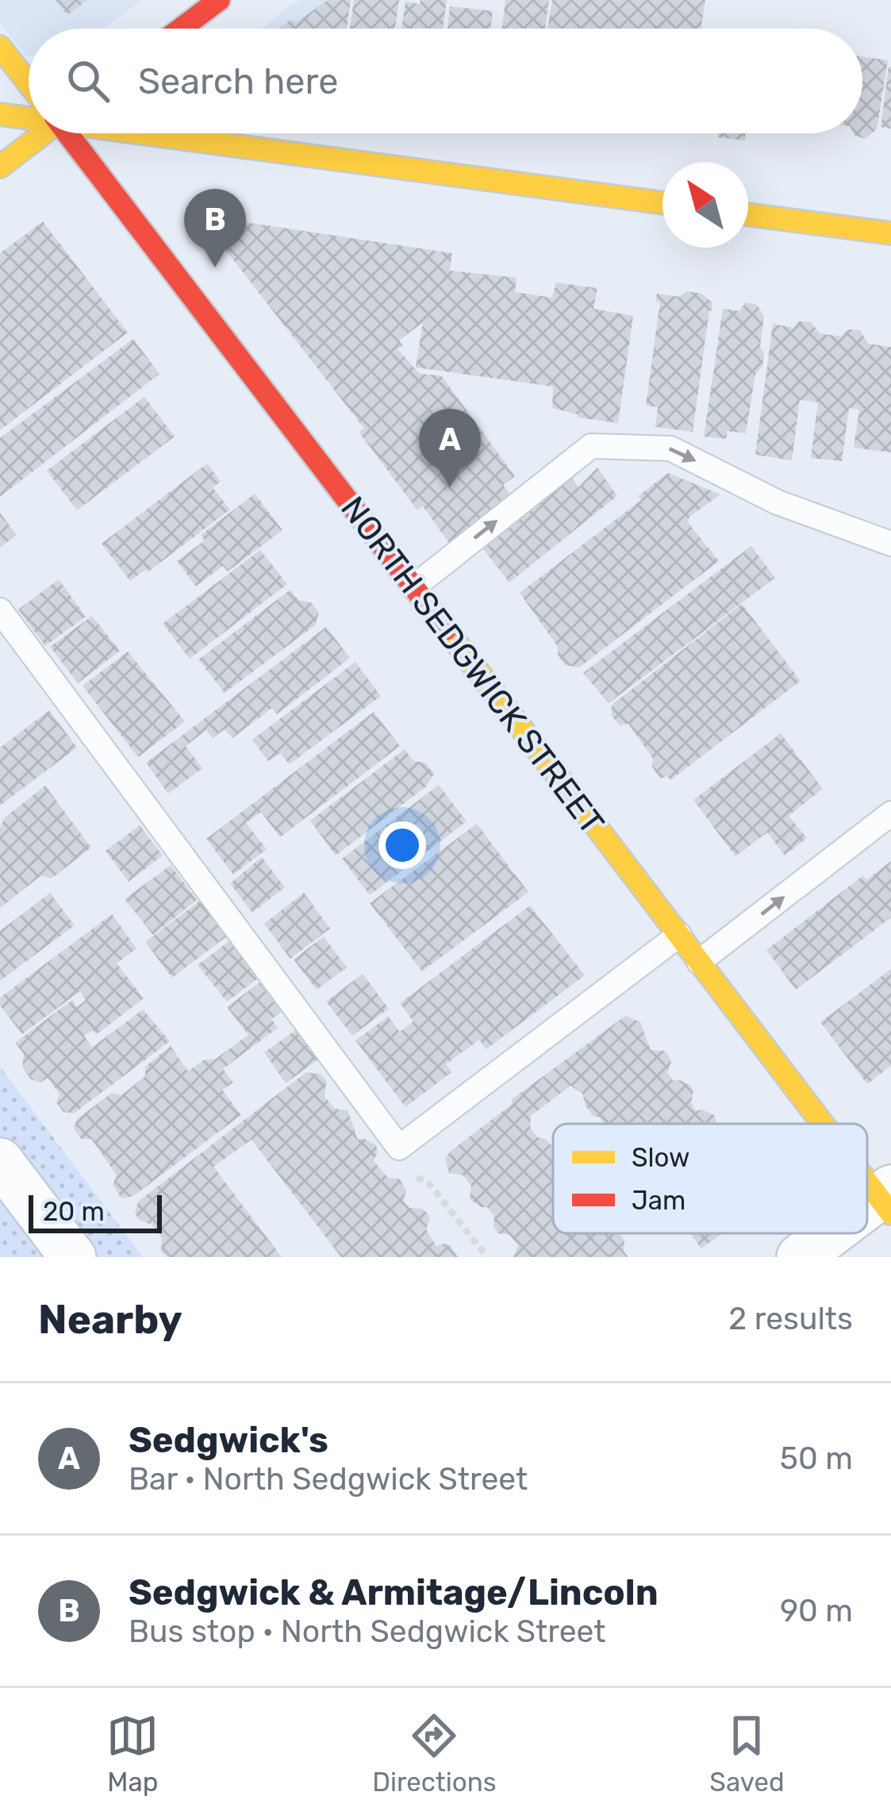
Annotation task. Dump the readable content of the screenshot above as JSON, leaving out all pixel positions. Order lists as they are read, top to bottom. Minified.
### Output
{"streets":{"street":["NORTH SEDGWICK STREET"]},"legend":["Slow","Jam"],"scale_bar":"20 m","north":"top left","page":{"search":"Search here","pins":["B","A"],"scale":"20 m","heading":["Nearby","2 results"],"list":[{"mark":"A","name":"Sedgwick's","note":"Bar · North Sedgwick Street","value":"50 m"},{"mark":"B","name":"Sedgwick & Armitage/Lincoln","note":"Bus stop · North Sedgwick Street","value":"90 m"}],"nav":["Map","Directions","Saved"]}}
